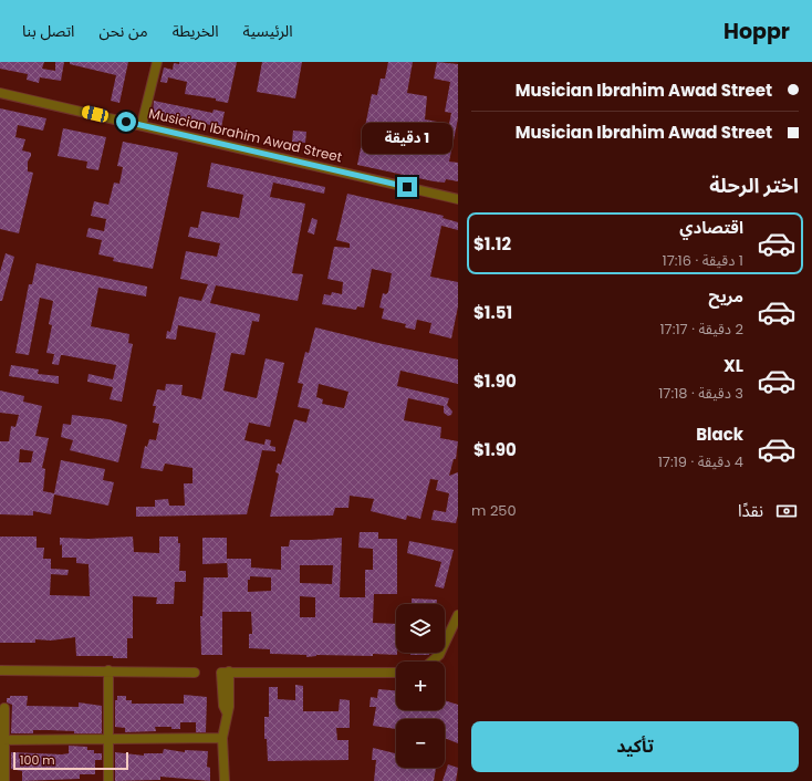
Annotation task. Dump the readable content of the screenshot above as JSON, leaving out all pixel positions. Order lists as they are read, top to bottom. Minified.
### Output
{"streets":{"street":["Musician Ibrahim Awad Street"]},"scale_bar":"100 m","page":{"header":"Hoppr","nav":["الرئيسية","الخريطة","من نحن","اتصل بنا"],"banner":["Musician Ibrahim Awad Street","Musician Ibrahim Awad Street"],"bubble":"1 دقيقة","heading":"اختر الرحلة","list":[{"name":"اقتصادي","note":"1 دقيقة · 17:16","value":"$1.12"},{"name":"مريح","note":"2 دقيقة · 17:17","value":"$1.51"},{"name":"XL","note":"3 دقيقة · 17:18","value":"$1.90"},{"name":"Black","note":"4 دقيقة · 17:19","value":"$1.90"}],"pay":["نقدًا","250 m"],"map_buttons":["+","−"],"buttons":"تأكيد","scale":"100 m"}}
